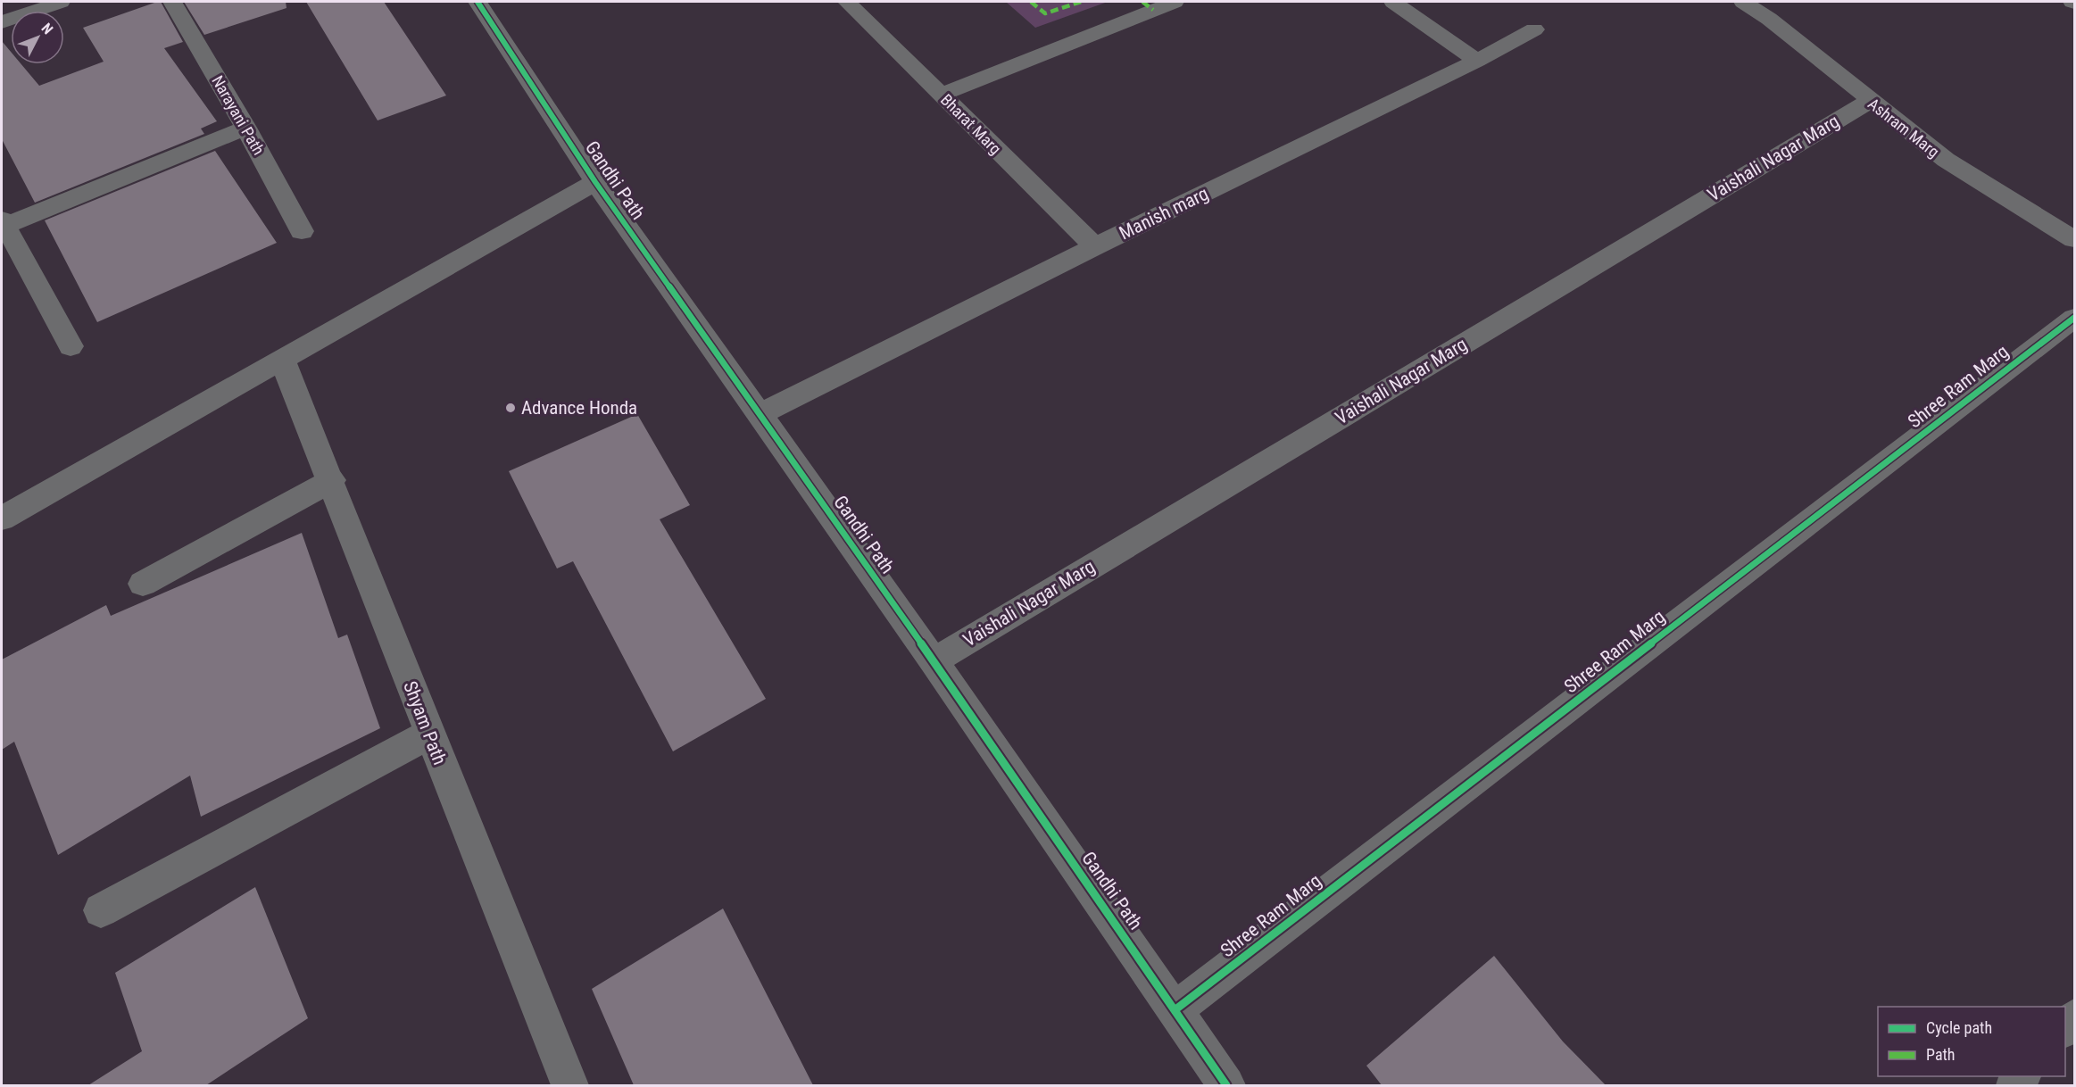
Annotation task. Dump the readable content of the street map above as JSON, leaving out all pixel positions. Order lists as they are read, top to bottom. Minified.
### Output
{"streets":{"street":["Narayani Path","Bharat Marg","Ashram Marg","Vaishali Nagar Marg","Gandhi Path","Manish marg","Shree Ram Marg","Shyam Path"]},"crossings":[["Bharat Marg","Manish marg"],["Ashram Marg","Vaishali Nagar Marg"],["Vaishali Nagar Marg","Gandhi Path"],["Gandhi Path","Manish marg"],["Gandhi Path","Shree Ram Marg"]],"places":["Advance Honda"],"legend":["Cycle path","Path"],"north":"top right"}
